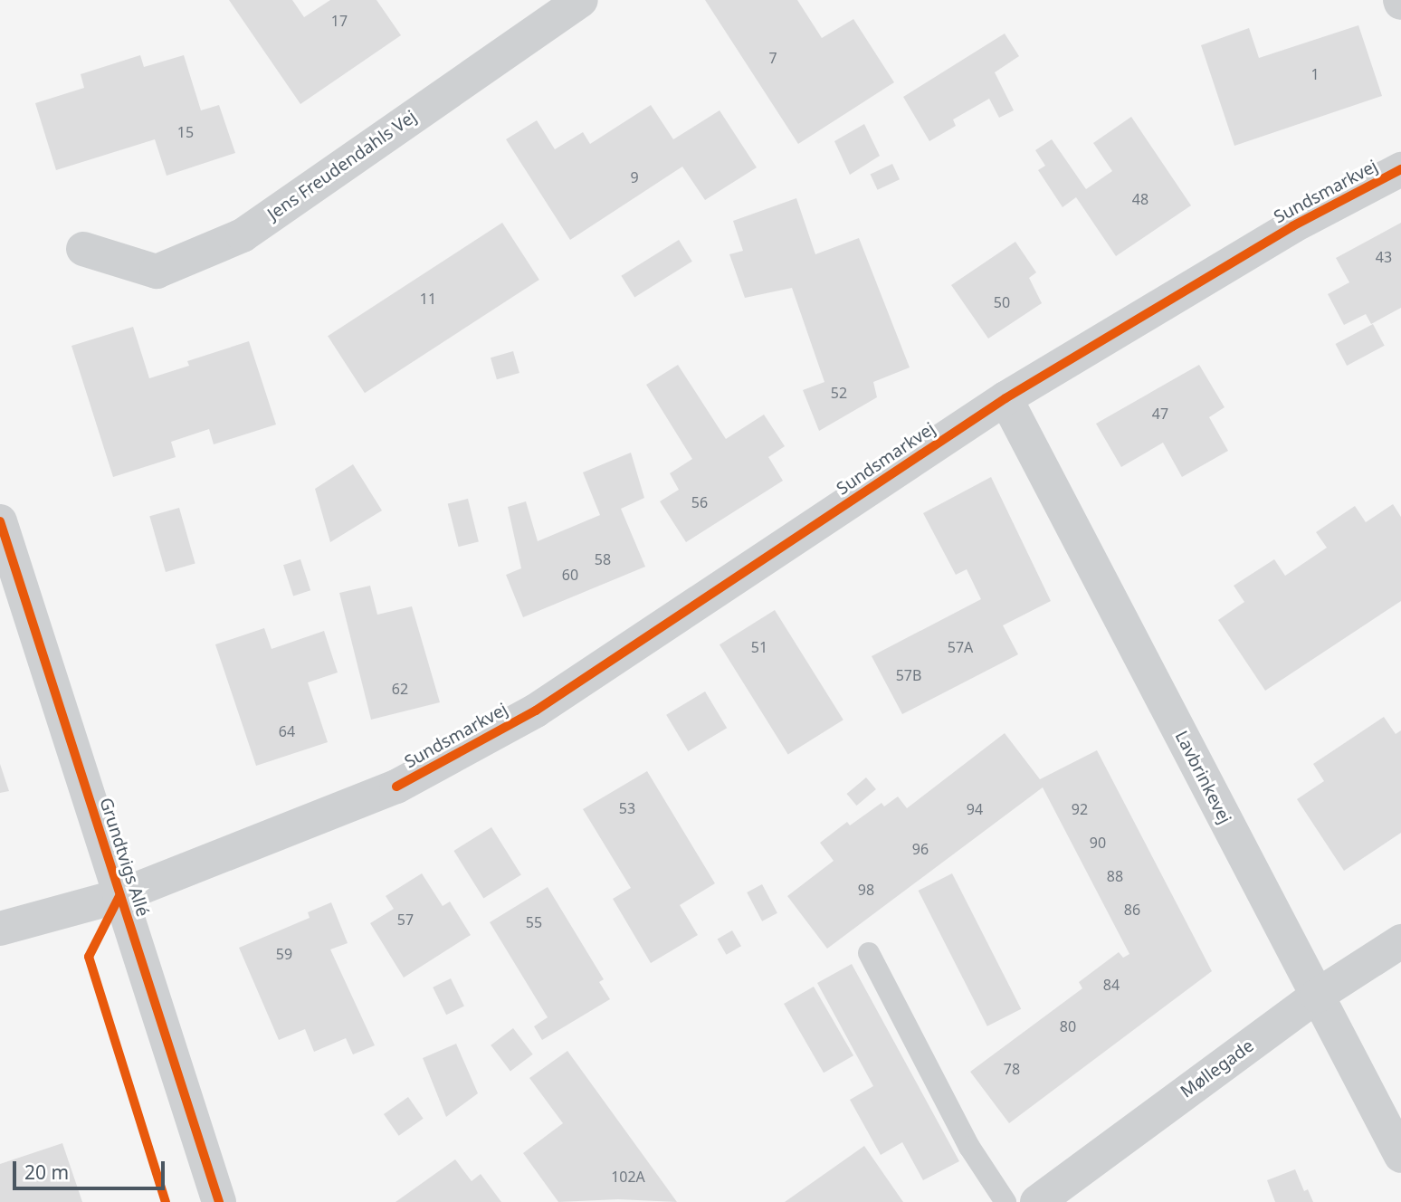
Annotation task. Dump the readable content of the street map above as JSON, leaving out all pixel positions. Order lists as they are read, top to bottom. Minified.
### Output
{"streets":{"street":["Jens Freudendahls Vej","Sundsmarkvej","Lavbrinkevej","Grundtvigs Allé","Møllegade"]},"crossings":[["Sundsmarkvej","Lavbrinkevej"],["Sundsmarkvej","Grundtvigs Allé"],["Lavbrinkevej","Møllegade"]],"house_numbers":["17","7","1","15","9","48","43","11","50","52","47","56","58","60","51","57A","57B","62","64","53","94","92","90","96","88","98","86","57","55","59","84","80","78","102A"],"scale_bar":"20 m"}
